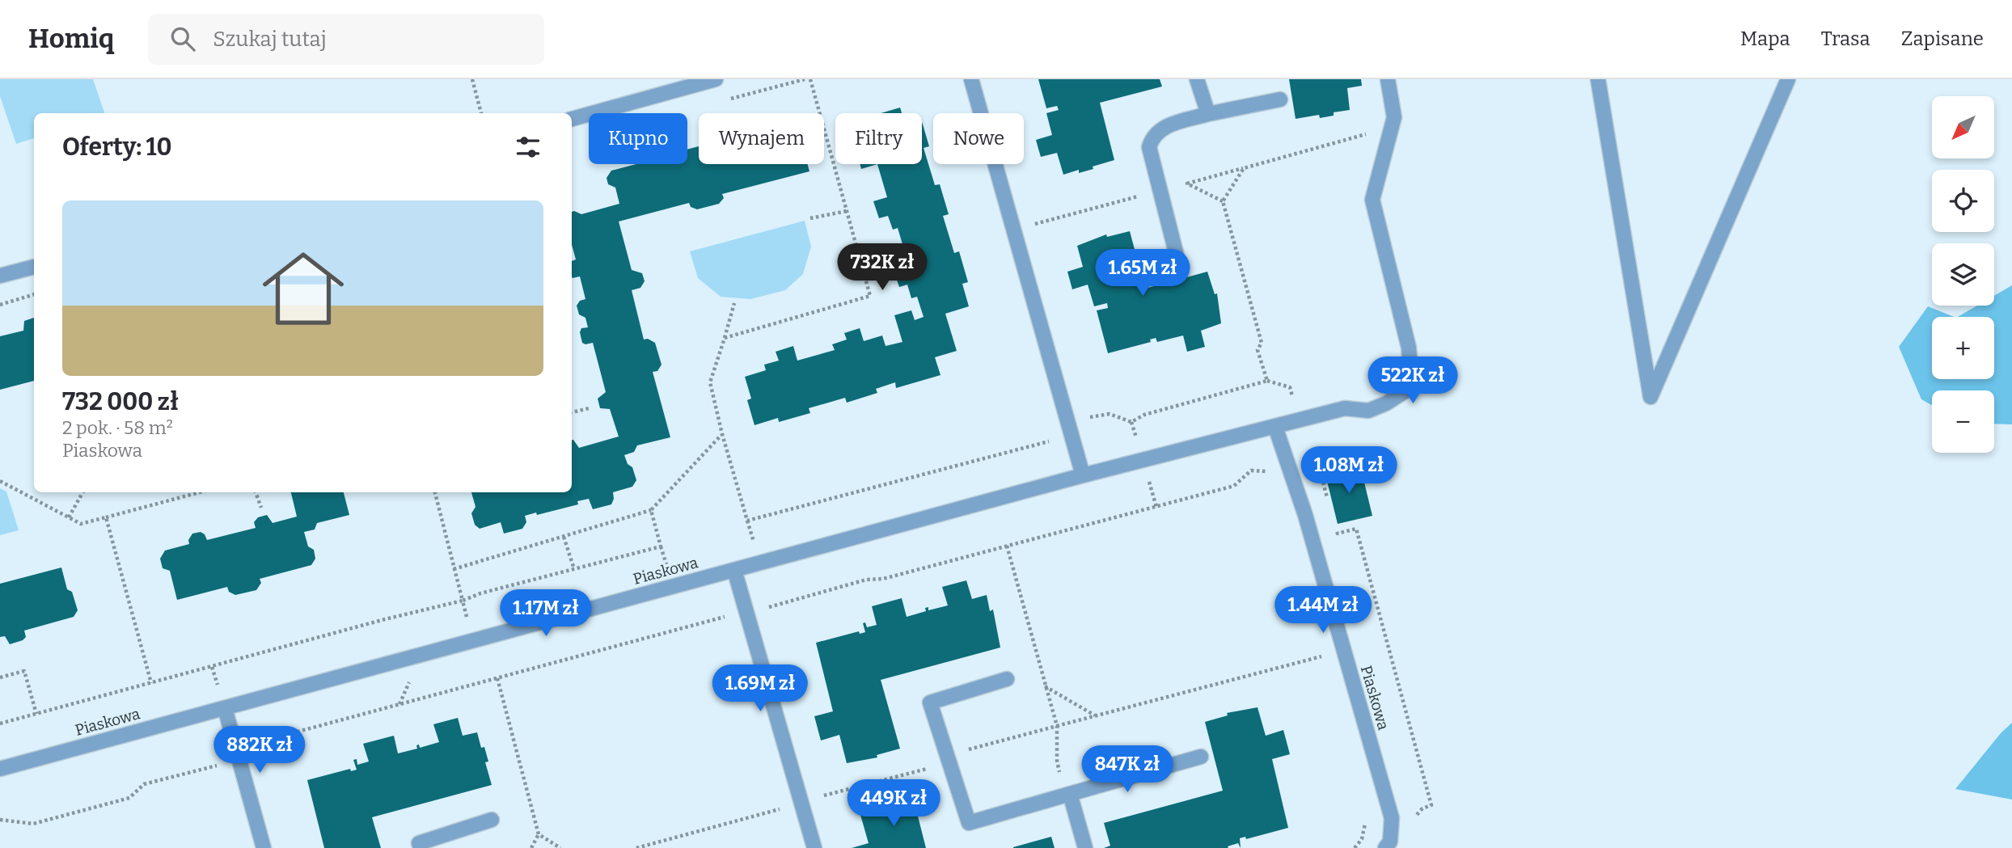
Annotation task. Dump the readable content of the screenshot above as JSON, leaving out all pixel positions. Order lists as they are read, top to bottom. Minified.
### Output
{"streets":{"street":["Piaskowa"]},"north":"bottom left","page":{"header":"Homiq","search":"Szukaj tutaj","nav":["Mapa","Trasa","Zapisane"],"map_buttons":["+","−"],"chip":["Kupno","Wynajem","Filtry","Nowe"],"heading":"Oferty: 10","list":[{"name":"732 000 zł","note":"2 pok. · 58 m² · Piaskowa"}],"price":["732K zł","1.65M zł","522K zł","1.08M zł","1.44M zł","1.17M zł","1.69M zł","882K zł","847K zł","449K zł"]}}
